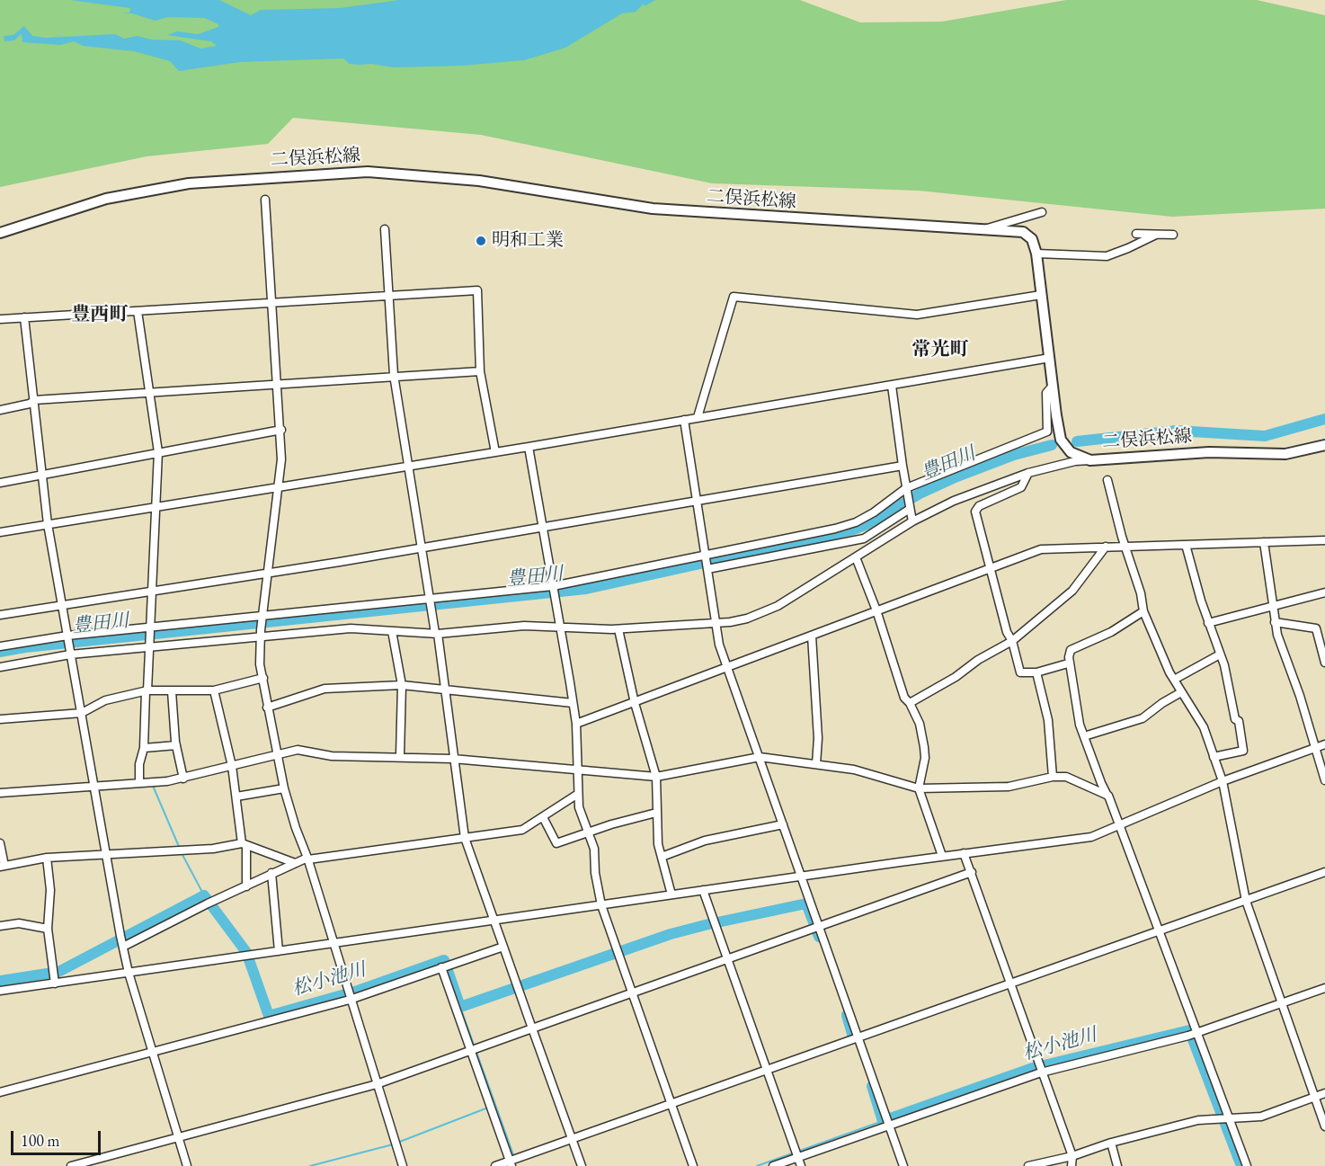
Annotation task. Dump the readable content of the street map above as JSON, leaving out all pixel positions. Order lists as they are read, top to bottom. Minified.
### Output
{"streets":{"main road":["二俣浜松線"]},"districts":["豊西町","常光町"],"water":["豊田川","松小池川"],"places":["明和工業"],"scale_bar":"100 m"}
